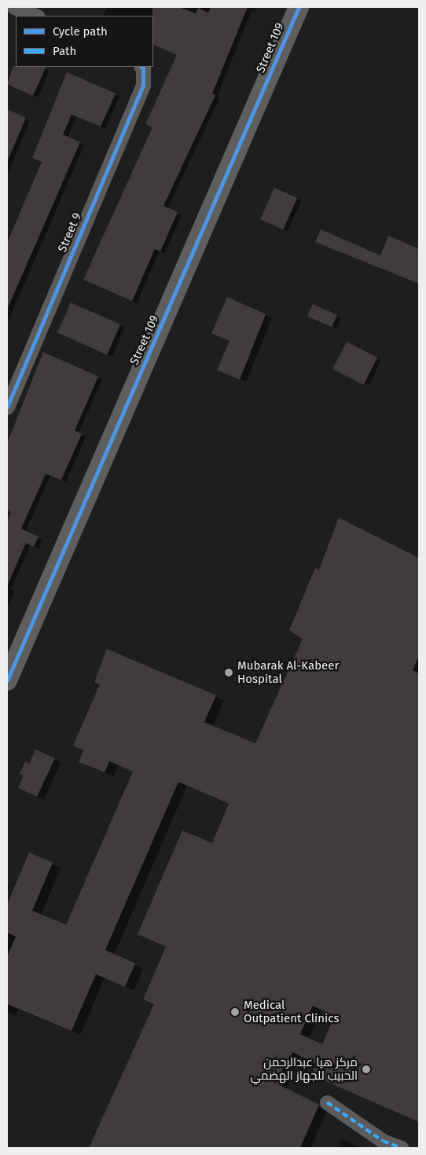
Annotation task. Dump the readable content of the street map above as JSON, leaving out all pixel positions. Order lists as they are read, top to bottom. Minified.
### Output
{"streets":{"street":["Street 109","Street 9"]},"places":["Mubarak Al-Kabeer Hospital","Medical Outpatient Clinics","مركز هيا عبدالرحمن الحبيب للجهاز الهضمي"],"legend":["Cycle path","Path"]}
